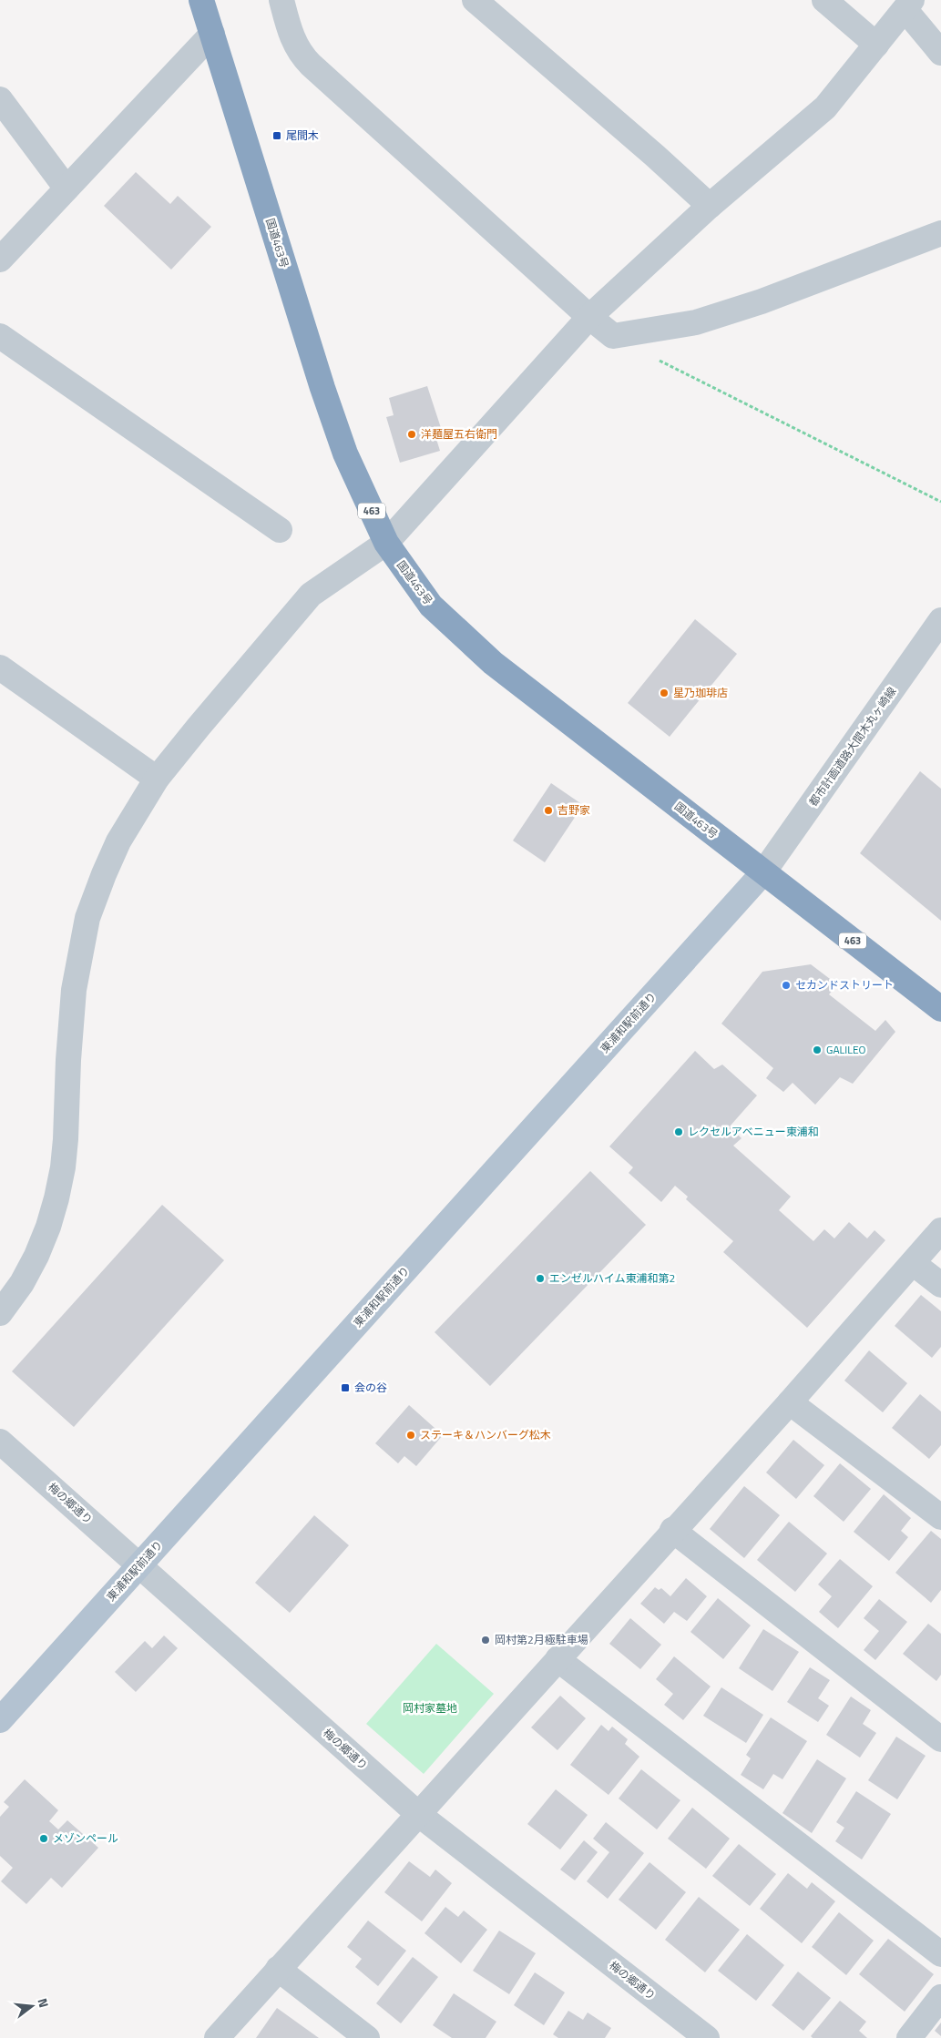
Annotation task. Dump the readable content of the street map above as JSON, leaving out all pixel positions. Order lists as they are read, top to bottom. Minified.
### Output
{"streets":{"highway":["国道463号","463"],"main road":["東浦和駅前通り"],"street":["都市計画道路大間木丸ヶ崎線","梅の郷通り"]},"crossings":[["国道463号","都市計画道路大間木丸ヶ崎線"],["国道463号","東浦和駅前通り"],["都市計画道路大間木丸ヶ崎線","東浦和駅前通り"],["東浦和駅前通り","梅の郷通り"]],"parks":["岡村家墓地"],"places":{"transit":["尾間木","会の谷"],"other":["洋麺屋五右衛門","星乃珈琲店","吉野家","セカンドストリート","GALILEO","レクセルアベニュー東浦和","エンゼルハイム東浦和第2","ステーキ＆ハンバーグ松木","岡村第2月極駐車場","メゾンペール"]},"north":"right"}
